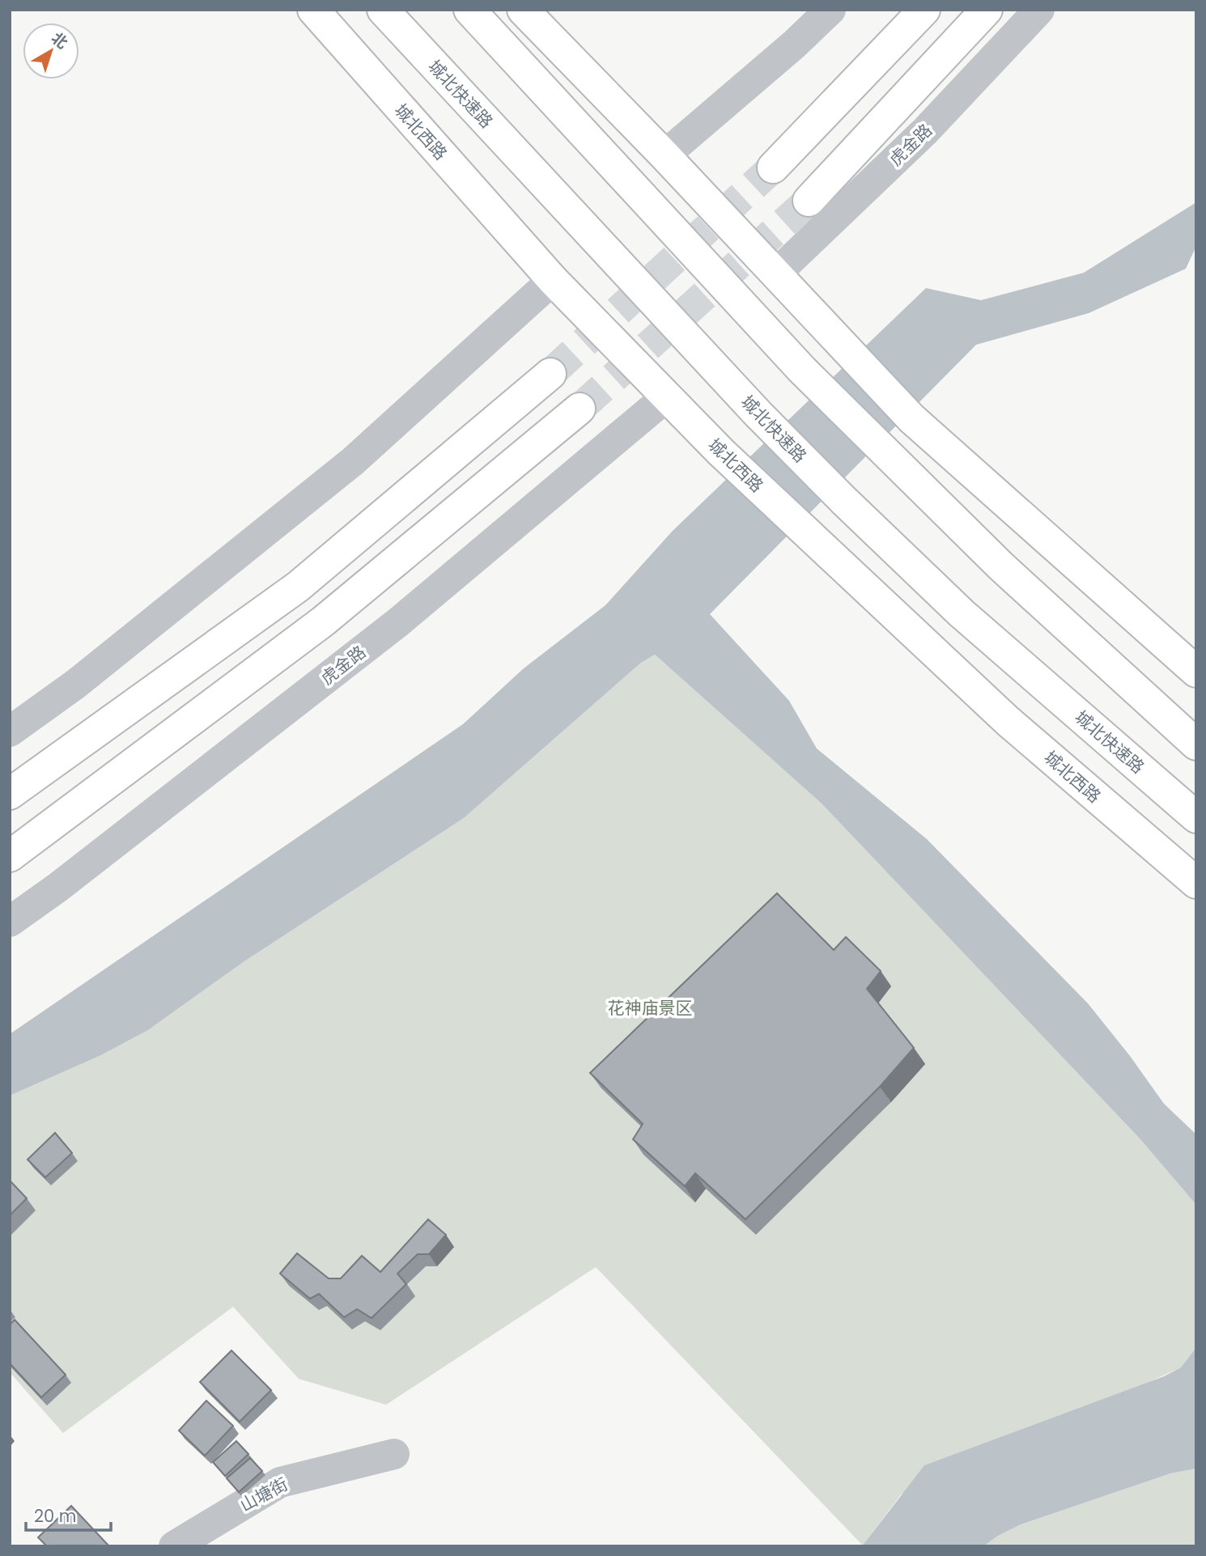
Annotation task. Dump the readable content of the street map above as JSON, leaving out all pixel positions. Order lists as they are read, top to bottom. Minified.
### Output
{"streets":{"main road":["城北快速路","城北西路","虎金路"],"street":["山塘街"]},"crossings":[["城北西路","虎金路"]],"parks":["花神庙景区"],"scale_bar":"20 m","north":"top right"}
